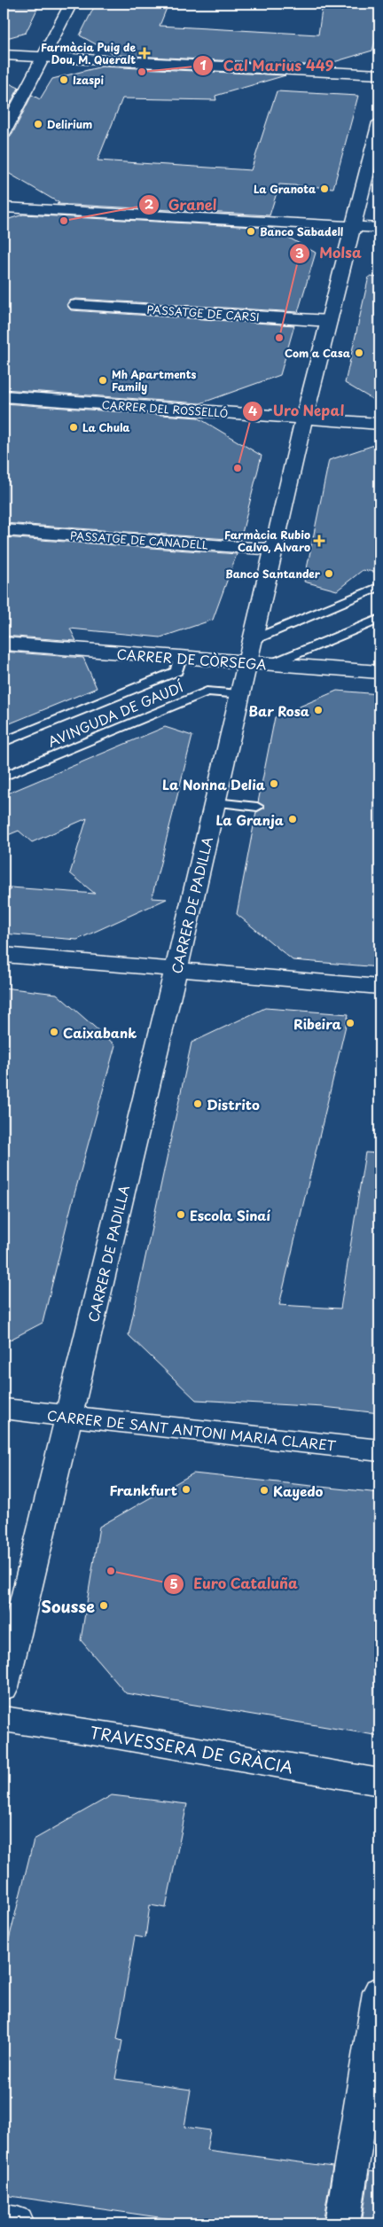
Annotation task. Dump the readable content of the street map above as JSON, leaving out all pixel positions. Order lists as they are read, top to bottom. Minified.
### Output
{"streets":{"main road":["PASSATGE DE CARSI","CARRER DEL ROSSELLÓ","PASSATGE DE CANADELL","CARRER DE CÒRSEGA","CARRER DE PADILLA","CARRER DE SANT ANTONI MARIA CLARET","TRAVESSERA DE GRÀCIA"],"lane":["AVINGUDA DE GAUDÍ"]},"crossings":[["PASSATGE DE CARSI","CARRER DE PADILLA"],["CARRER DEL ROSSELLÓ","CARRER DE PADILLA"],["PASSATGE DE CANADELL","CARRER DE PADILLA"],["CARRER DE CÒRSEGA","AVINGUDA DE GAUDÍ"],["CARRER DE CÒRSEGA","CARRER DE PADILLA"],["AVINGUDA DE GAUDÍ","CARRER DE PADILLA"],["CARRER DE PADILLA","CARRER DE SANT ANTONI MARIA CLARET"]],"places":{"health":["Farmàcia Puig de Dou, M. Queralt","Farmàcia Rubio Calvo, Alvaro"],"other":["Cal Marius 449","Izaspi","Delirium","La Granota","Granel","Banco Sabadell","Molsa","Com a Casa","Mh Apartments Family","La Chula","Uro Nepal","Banco Santander","Bar Rosa","La Nonna Delia","La Granja","Ribeira","Caixabank","Distrito","Escola Sinaí","Frankfurt","Kayedo","Euro Cataluña","Sousse"]}}
